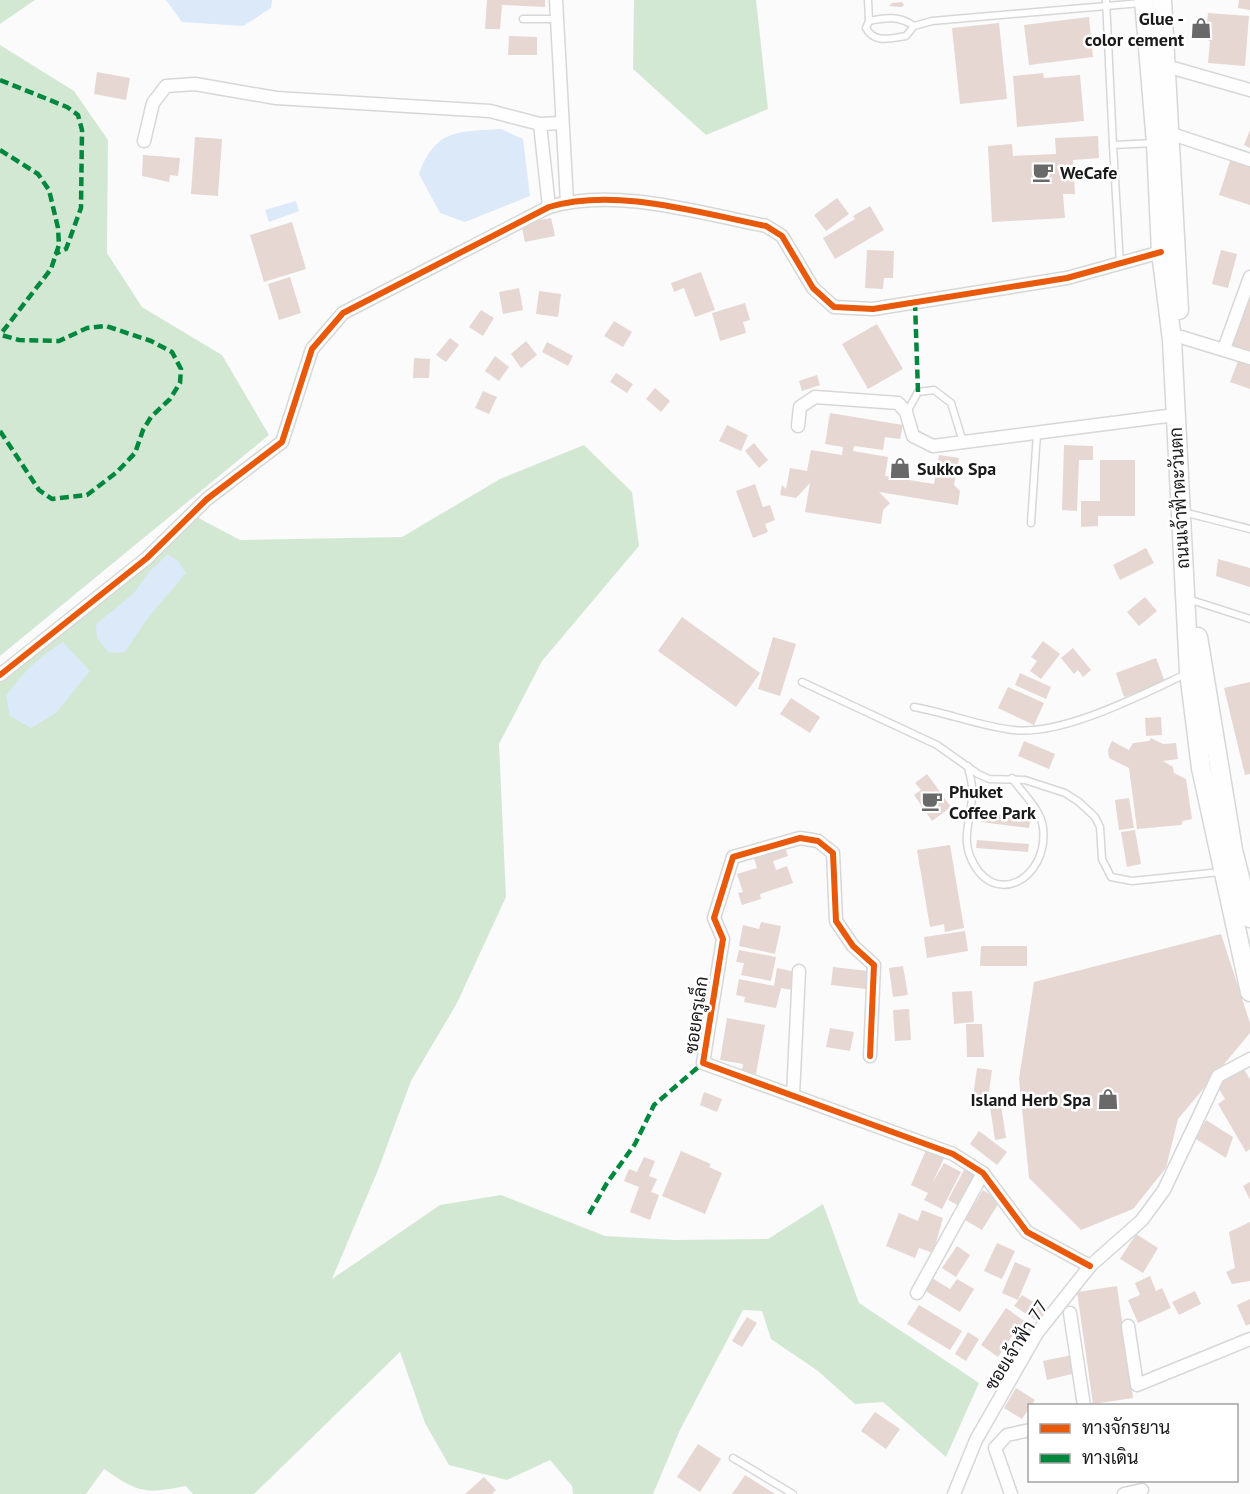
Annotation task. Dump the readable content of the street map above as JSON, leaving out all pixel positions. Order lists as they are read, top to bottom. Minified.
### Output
{"streets":{"main road":["ถนนเจ้าฟ้าตะวันตก"],"street":["ซอยครูเล็ก","ซอยเจ้าฟ้า 77"]},"crossings":[["ซอยครูเล็ก","ซอยเจ้าฟ้า 77"]],"places":{"shop":["Glue - color cement","Sukko Spa","Island Herb Spa"],"cafe":["WeCafe","Phuket Coffee Park"]},"legend":["ทางจักรยาน","ทางเดิน"]}
